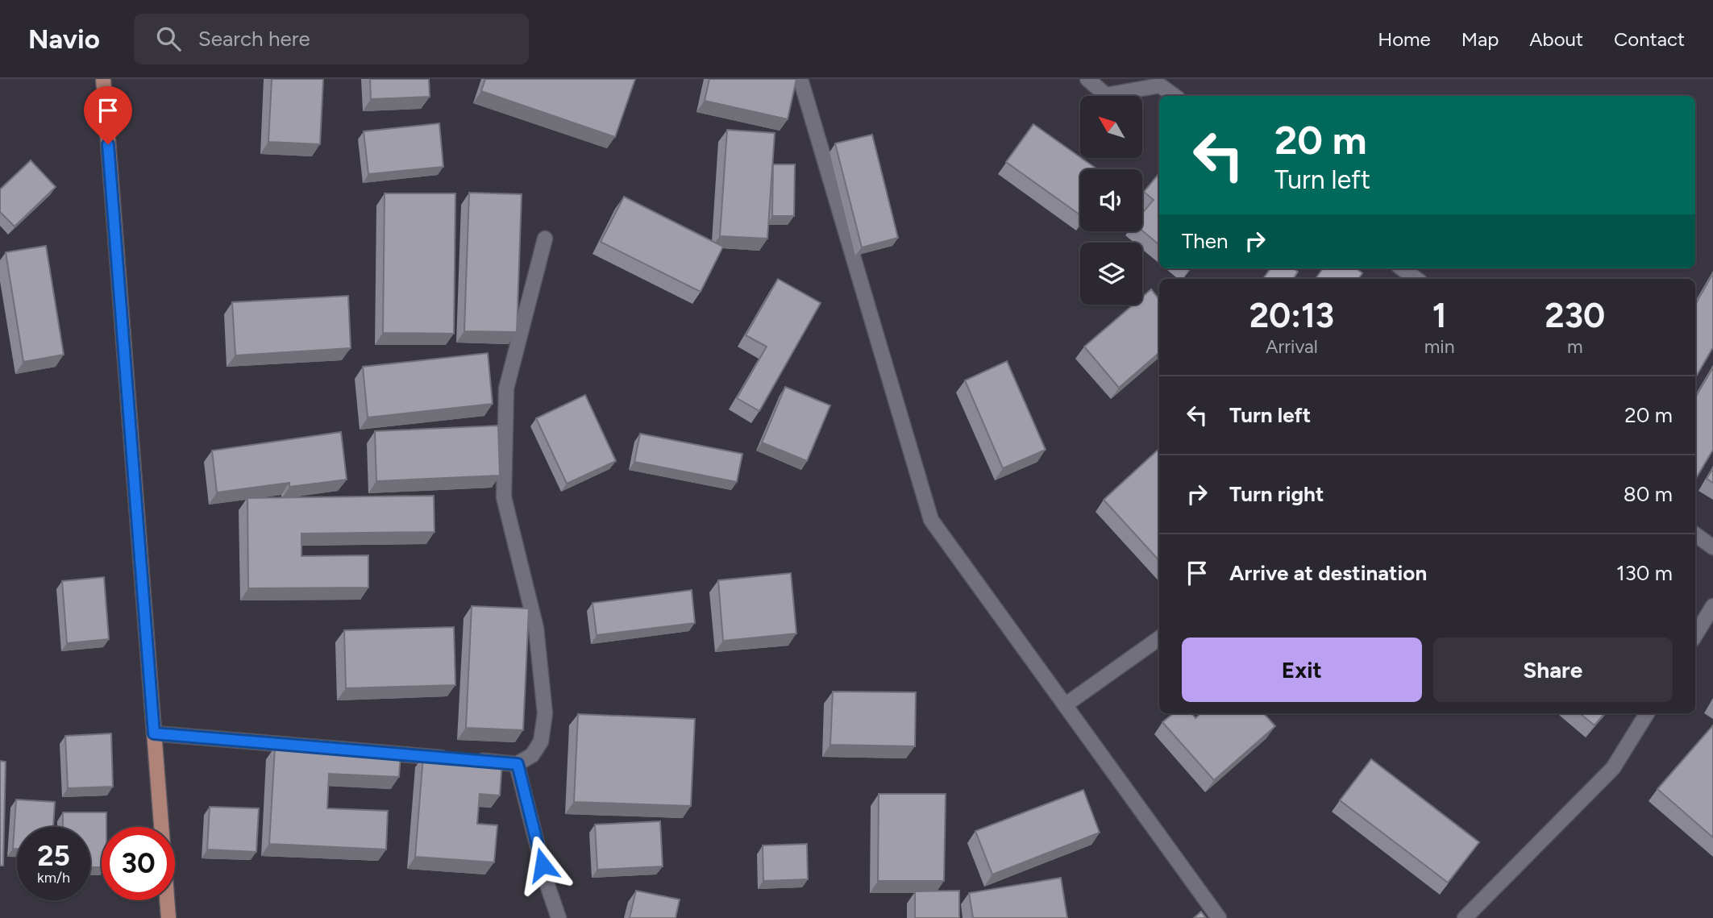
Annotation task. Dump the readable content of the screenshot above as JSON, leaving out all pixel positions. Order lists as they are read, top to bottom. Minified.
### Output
{"north":"top left","page":{"header":"Navio","search":"Search here","nav":["Home","Map","About","Contact"],"turn":["20 m","Turn left"],"then":"Then","eta":["20:13","Arrival","1","min","230","m"],"list":[{"name":"Turn left","value":"20 m"},{"name":"Turn right","value":"80 m"},{"name":"Arrive at destination","value":"130 m"}],"buttons":["Exit","Share"],"speed":"25 km/h","limit":"30"}}
